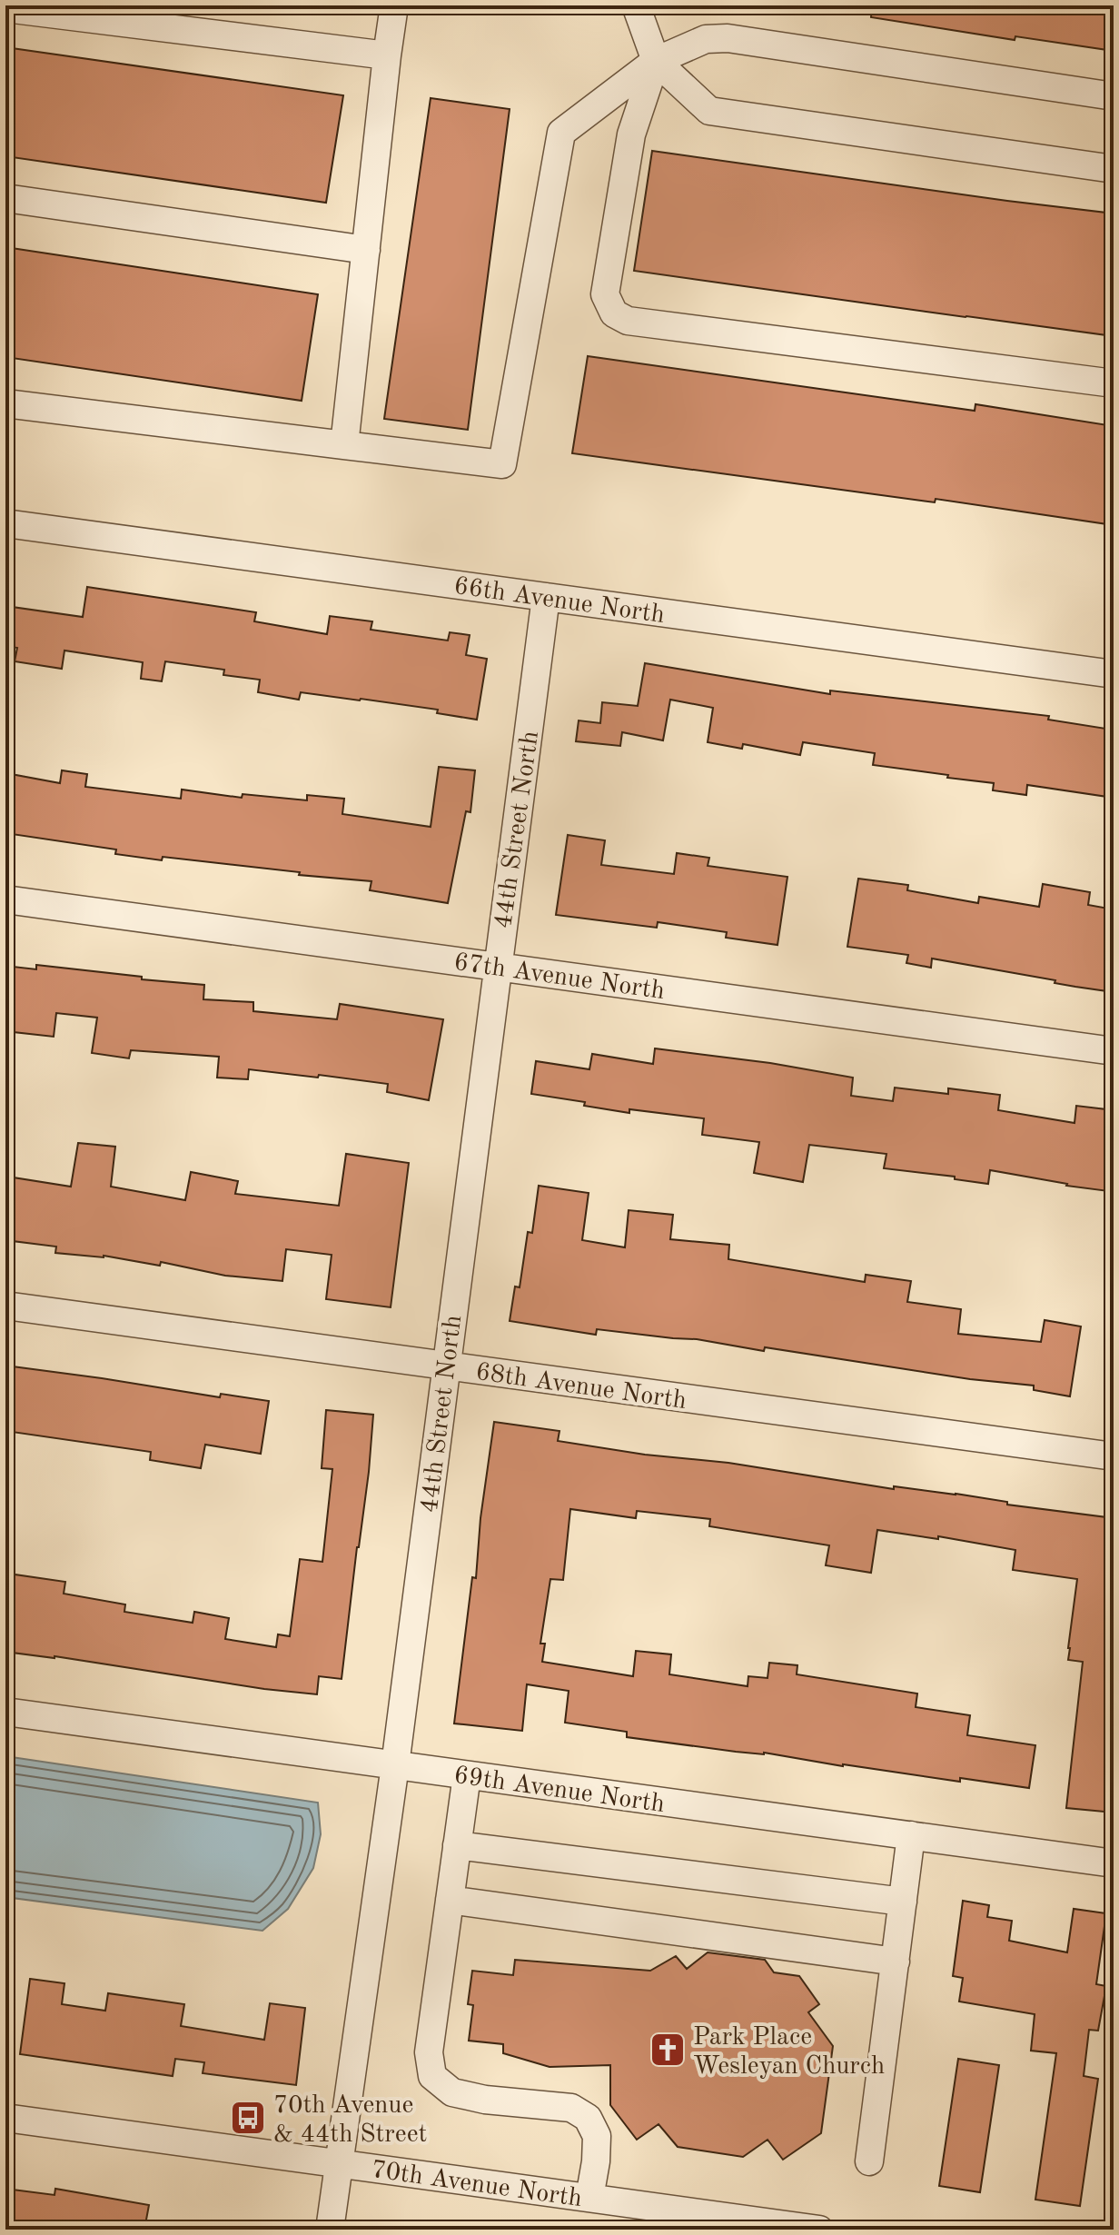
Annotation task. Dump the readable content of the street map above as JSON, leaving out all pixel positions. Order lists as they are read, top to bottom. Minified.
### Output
{"streets":{"street":["66th Avenue North","44th Street North","67th Avenue North","68th Avenue North","69th Avenue North","70th Avenue North"]},"crossings":[["66th Avenue North","44th Street North"],["44th Street North","67th Avenue North"],["44th Street North","68th Avenue North"],["44th Street North","69th Avenue North"],["44th Street North","70th Avenue North"]],"places":{"church":["Park Place Wesleyan Church"],"bus stop":["70th Avenue & 44th Street"]}}
